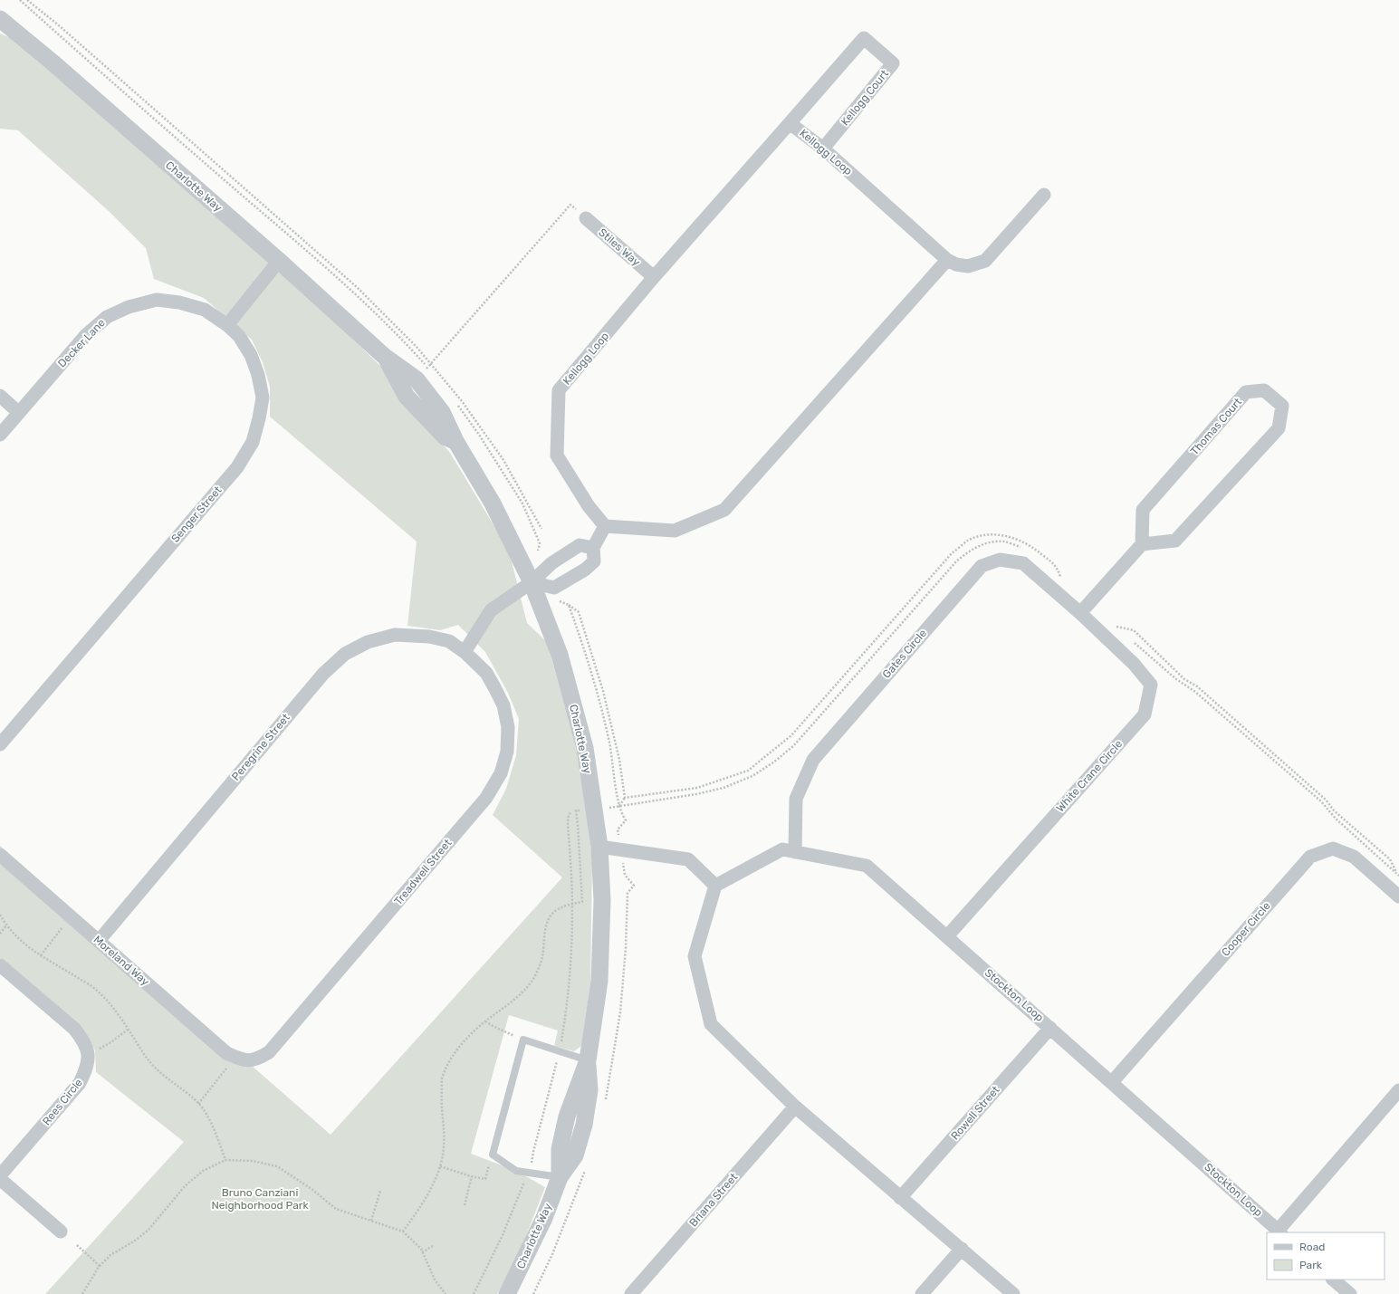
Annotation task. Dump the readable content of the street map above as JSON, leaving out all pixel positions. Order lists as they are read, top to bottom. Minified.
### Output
{"streets":{"street":["Kellogg Court","Kellogg Loop","Charlotte Way","Stiles Way","Decker Lane","Thomas Court","Senger Street","Gates Circle","Peregrine Street","White Crane Circle","Treadwell Street","Cooper Circle","Moreland Way","Stockton Loop","Rees Circle","Rowell Street","Briana Street"]},"crossings":[["Kellogg Court","Kellogg Loop"],["Kellogg Loop","Stiles Way"],["Decker Lane","Senger Street"],["Gates Circle","White Crane Circle"],["Gates Circle","Stockton Loop"],["Peregrine Street","Treadwell Street"],["Peregrine Street","Moreland Way"],["White Crane Circle","Stockton Loop"],["Treadwell Street","Moreland Way"],["Cooper Circle","Stockton Loop"],["Stockton Loop","Rowell Street"]],"parks":["Bruno Canziani Neighborhood Park"],"legend":["Road","Park"]}
